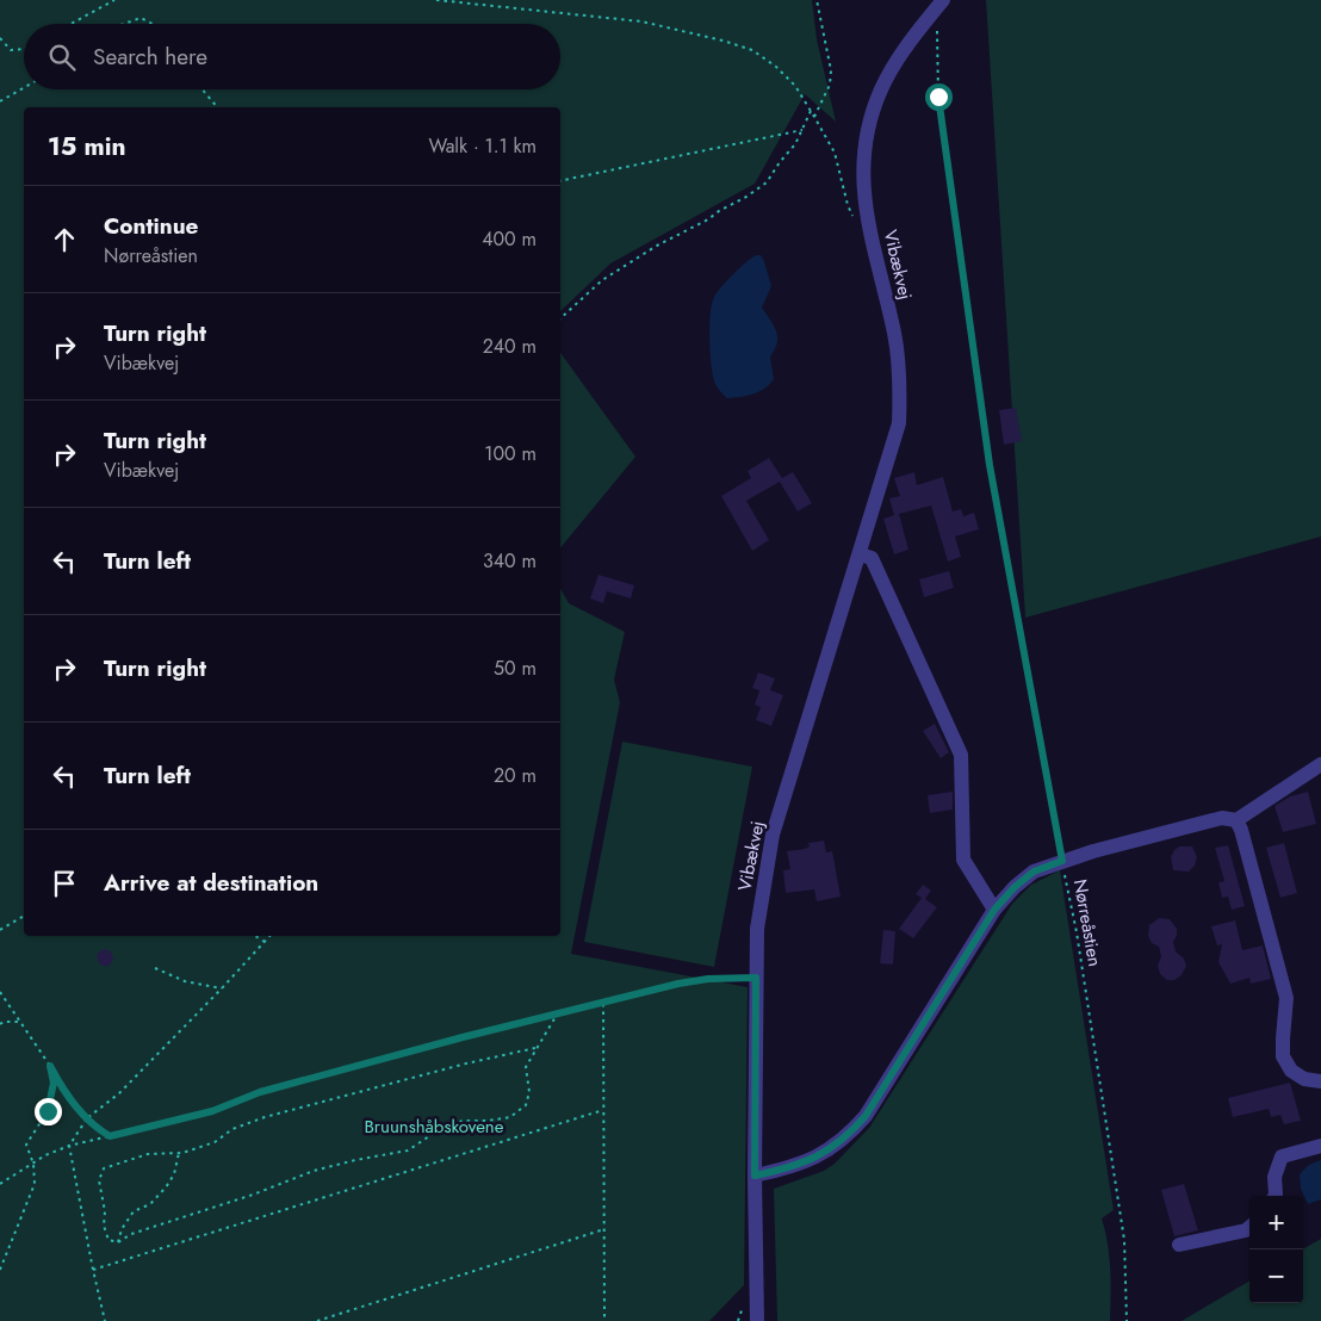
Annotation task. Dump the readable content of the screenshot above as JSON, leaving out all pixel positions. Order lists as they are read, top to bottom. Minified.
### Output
{"streets":{"street":["Vibækvej"],"path":["Nørreåstien"]},"parks":["Bruunshåbskovene"],"page":{"search":"Search here","heading":["15 min","Walk · 1.1 km"],"list":[["Continue","Nørreåstien","400 m"],["Turn right","Vibækvej","240 m"],["Turn right","Vibækvej","100 m"],["Turn left","340 m"],["Turn right","50 m"],["Turn left","20 m"],"Arrive at destination"],"map_buttons":["+","−"]}}
